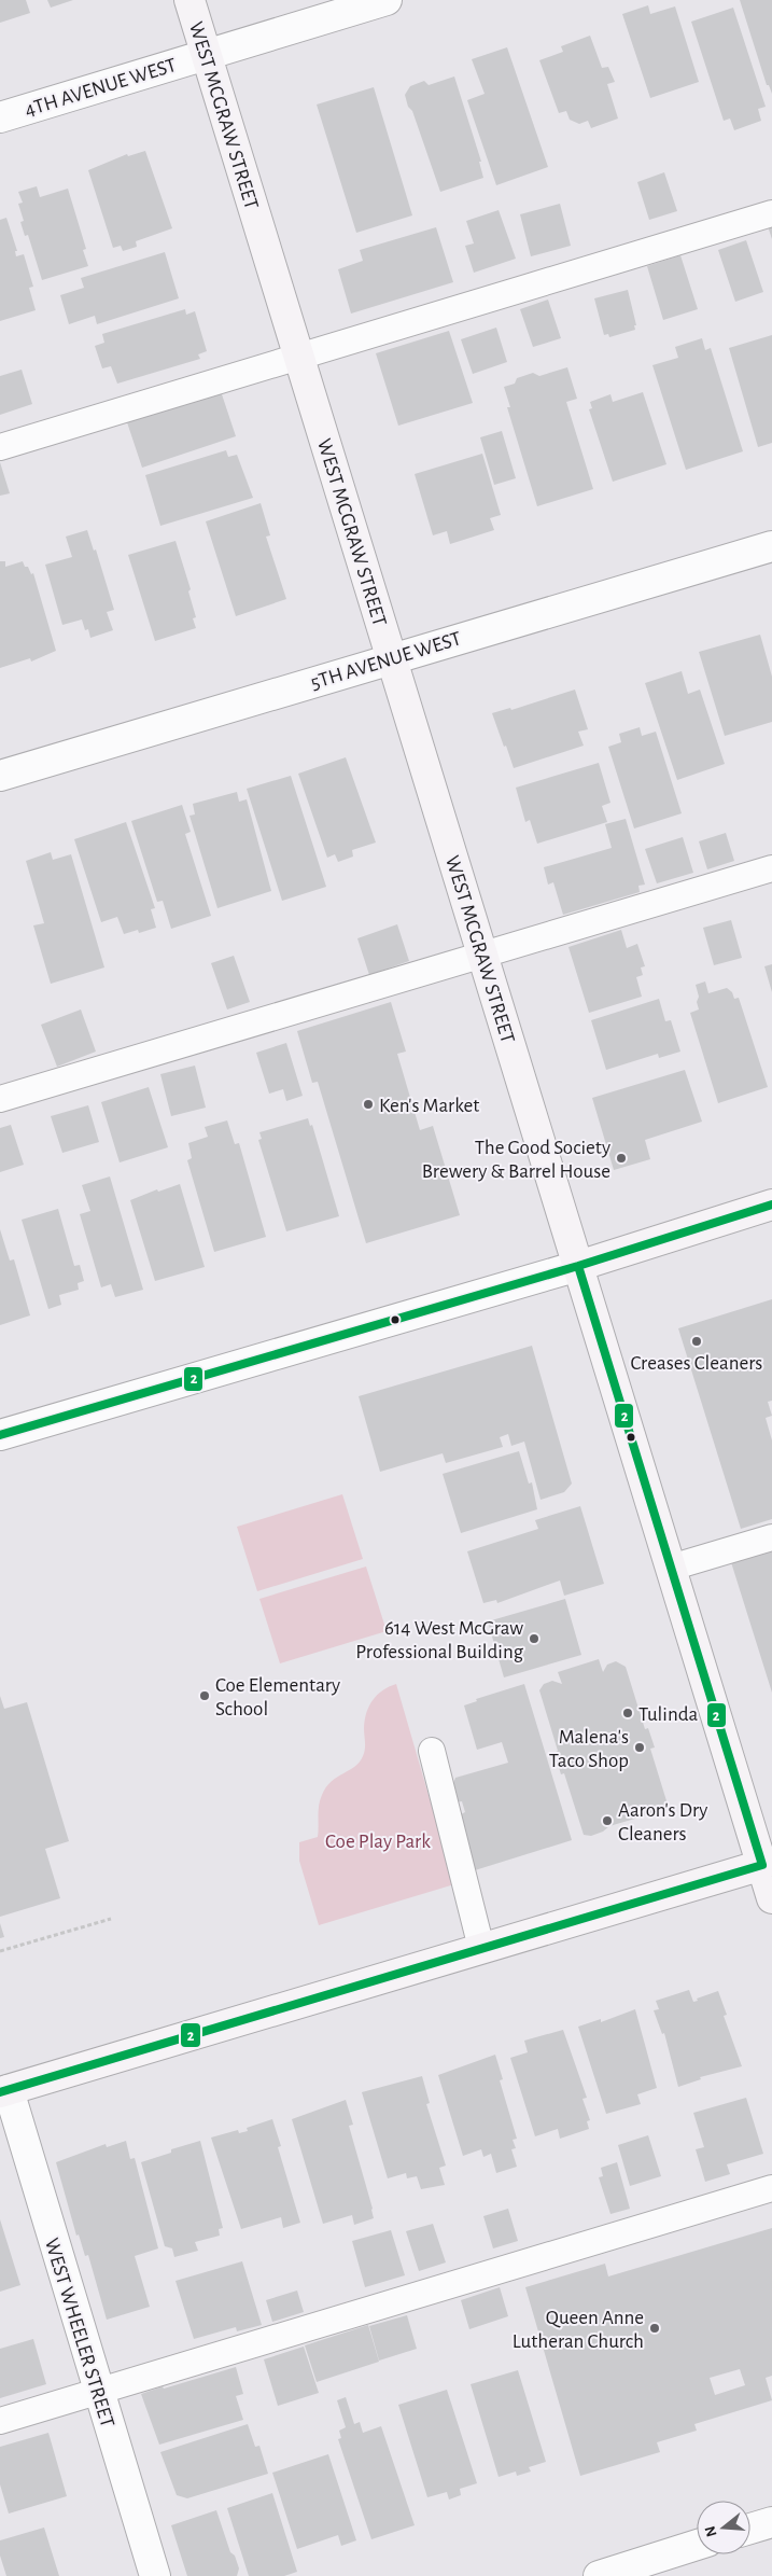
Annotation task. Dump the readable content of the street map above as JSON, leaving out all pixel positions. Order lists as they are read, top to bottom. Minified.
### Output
{"streets":{"street":["4TH AVENUE WEST","WEST MCGRAW STREET","5TH AVENUE WEST","WEST WHEELER STREET"]},"crossings":[["4TH AVENUE WEST","WEST MCGRAW STREET"],["WEST MCGRAW STREET","5TH AVENUE WEST"]],"parks":["Coe Play Park"],"places":["Ken's Market","The Good Society Brewery & Barrel House","Creases Cleaners","614 West McGraw Professional Building","Coe Elementary School","Tulinda","Malena's Taco Shop","Aaron's Dry Cleaners","Queen Anne Lutheran Church"],"lines":["transit line 2"],"north":"left"}
